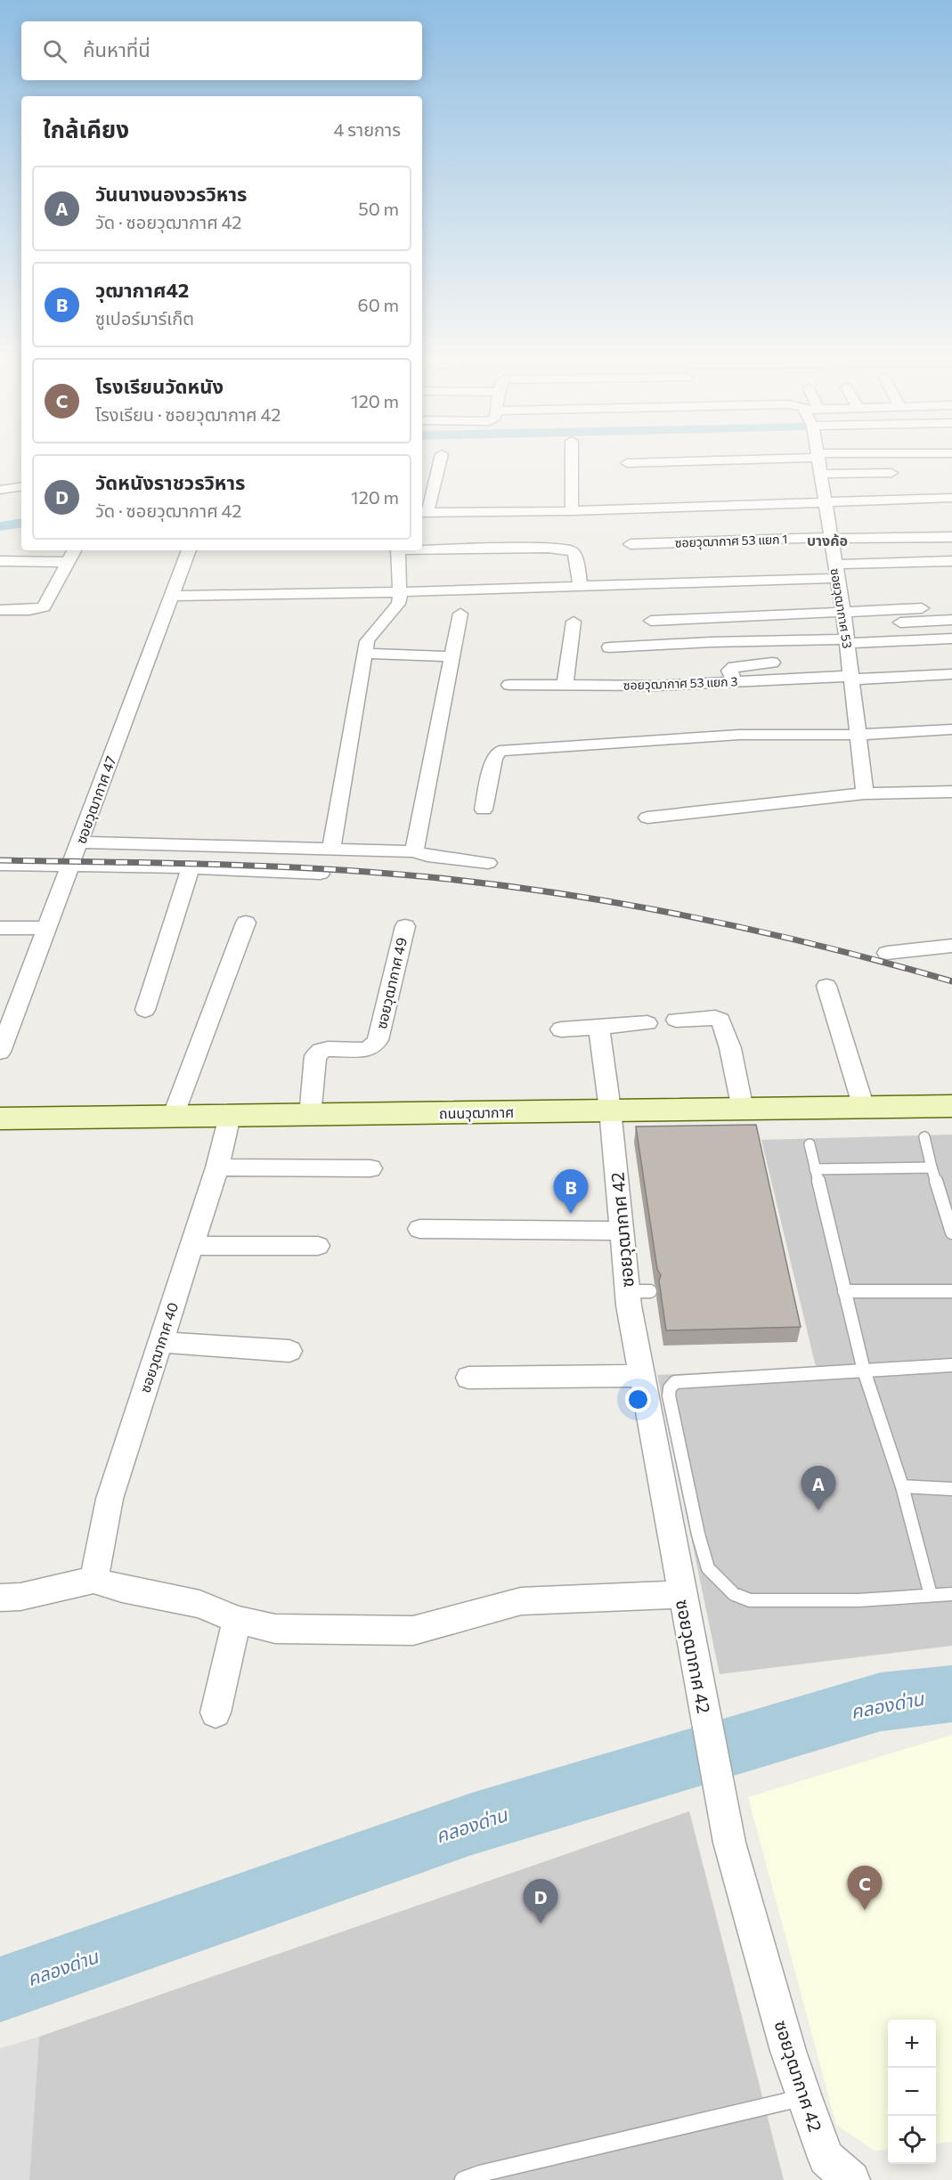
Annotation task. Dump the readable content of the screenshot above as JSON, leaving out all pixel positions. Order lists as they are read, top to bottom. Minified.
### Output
{"streets":{"main road":["ถนนวุฒากาศ"],"street":["ซอยวุฒากาศ 53 แยก 1","ซอยวุฒากาศ 53","ซอยวุฒากาศ 53 แยก 3","ซอยวุฒากาศ 47","ซอยวุฒากาศ 49","ซอยวุฒากาศ 42","ซอยวุฒากาศ 40"]},"crossings":[["ซอยวุฒากาศ 53 แยก 1","ซอยวุฒากาศ 53"],["ซอยวุฒากาศ 53","ซอยวุฒากาศ 53 แยก 3"],["ซอยวุฒากาศ 49","ถนนวุฒากาศ"],["ถนนวุฒากาศ","ซอยวุฒากาศ 42"],["ถนนวุฒากาศ","ซอยวุฒากาศ 40"]],"districts":["บางค้อ"],"water":["คลองด่าน"],"page":{"search":"ค้นหาที่นี่","heading":["ใกล้เคียง","4 รายการ"],"list":[{"mark":"A","name":"วันนางนองวรวิหาร","note":"วัด · ซอยวุฒากาศ 42","value":"50 m"},{"mark":"B","name":"วุฒากาศ42","note":"ซูเปอร์มาร์เก็ต","value":"60 m"},{"mark":"C","name":"โรงเรียนวัดหนัง","note":"โรงเรียน · ซอยวุฒากาศ 42","value":"120 m"},{"mark":"D","name":"วัดหนังราชวรวิหาร","note":"วัด · ซอยวุฒากาศ 42","value":"120 m"}],"pins":["B","A","C","D"],"map_buttons":["+","−"]}}
